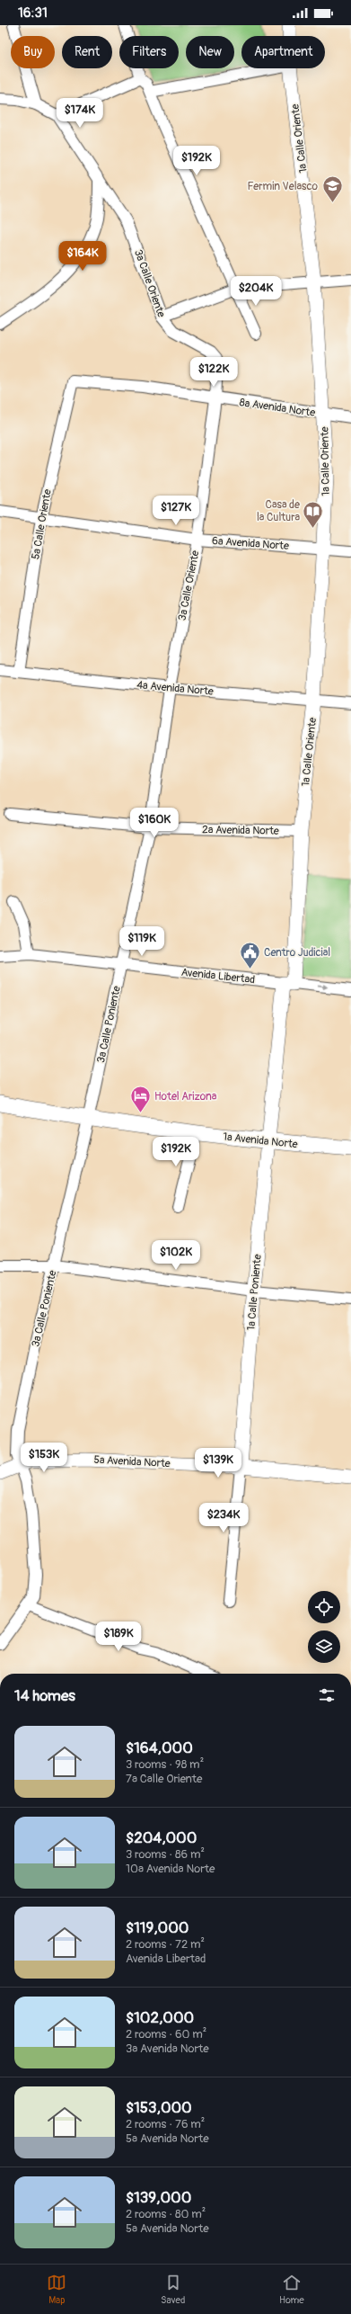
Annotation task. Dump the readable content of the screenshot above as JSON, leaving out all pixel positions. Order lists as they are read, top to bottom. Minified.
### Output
{"streets":{"main road":["1a Avenida Norte"],"street":["1a Calle Oriente","3a Calle Oriente","8a Avenida Norte","5a Calle Oriente","6a Avenida Norte","4a Avenida Norte","2a Avenida Norte","Avenida Libertad","3a Calle Poniente","1a Calle Poniente","5a Avenida Norte"]},"crossings":[["1a Calle Oriente","8a Avenida Norte"],["1a Calle Oriente","6a Avenida Norte"],["1a Calle Oriente","4a Avenida Norte"],["1a Calle Oriente","2a Avenida Norte"],["1a Calle Oriente","Avenida Libertad"],["1a Calle Oriente","1a Calle Poniente"],["3a Calle Oriente","8a Avenida Norte"],["3a Calle Oriente","6a Avenida Norte"],["3a Calle Oriente","4a Avenida Norte"],["3a Calle Oriente","2a Avenida Norte"],["3a Calle Oriente","Avenida Libertad"],["3a Calle Oriente","3a Calle Poniente"],["8a Avenida Norte","5a Calle Oriente"],["5a Calle Oriente","6a Avenida Norte"],["5a Calle Oriente","4a Avenida Norte"],["Avenida Libertad","3a Calle Poniente"],["Avenida Libertad","1a Calle Poniente"],["3a Calle Poniente","1a Avenida Norte"],["3a Calle Poniente","5a Avenida Norte"],["1a Avenida Norte","1a Calle Poniente"],["1a Calle Poniente","5a Avenida Norte"]],"places":{"school or university":["Fermin Velasco"],"library":["Casa de la Cultura"],"public building":["Centro Judicial"],"hotel":["Hotel Arizona"]},"page":{"status":"16:31","chip":["Buy","Rent","Filters","New","Apartment"],"price":["$174K","$192K","$164K","$204K","$122K","$127K","$160K","$119K","$192K","$102K","$153K","$139K","$234K","$189K"],"heading":"14 homes","list":[{"name":"$164,000","note":"3 rooms · 98 m² · 7a Calle Oriente"},{"name":"$204,000","note":"3 rooms · 86 m² · 10a Avenida Norte"},{"name":"$119,000","note":"2 rooms · 72 m² · Avenida Libertad"},{"name":"$102,000","note":"2 rooms · 60 m² · 3a Avenida Norte"},{"name":"$153,000","note":"2 rooms · 76 m² · 5a Avenida Norte"},{"name":"$139,000","note":"2 rooms · 80 m² · 5a Avenida Norte"}],"tabs":["Map","Saved","Home"]}}
